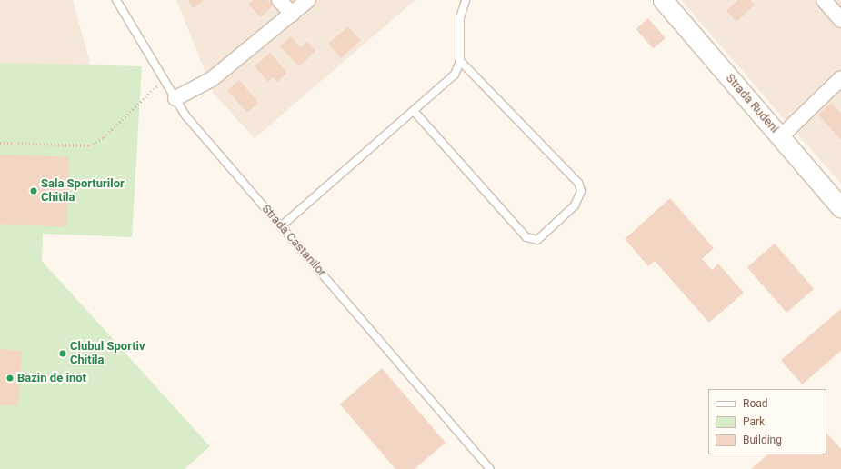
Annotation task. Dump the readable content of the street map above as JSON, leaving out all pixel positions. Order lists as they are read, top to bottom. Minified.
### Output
{"streets":{"street":["Strada Rudeni"],"lane":["Strada Castanilor"]},"places":["Sala Sporturilor Chitila","Clubul Sportiv Chitila","Bazin de înot"],"legend":["Road","Park","Building"]}
